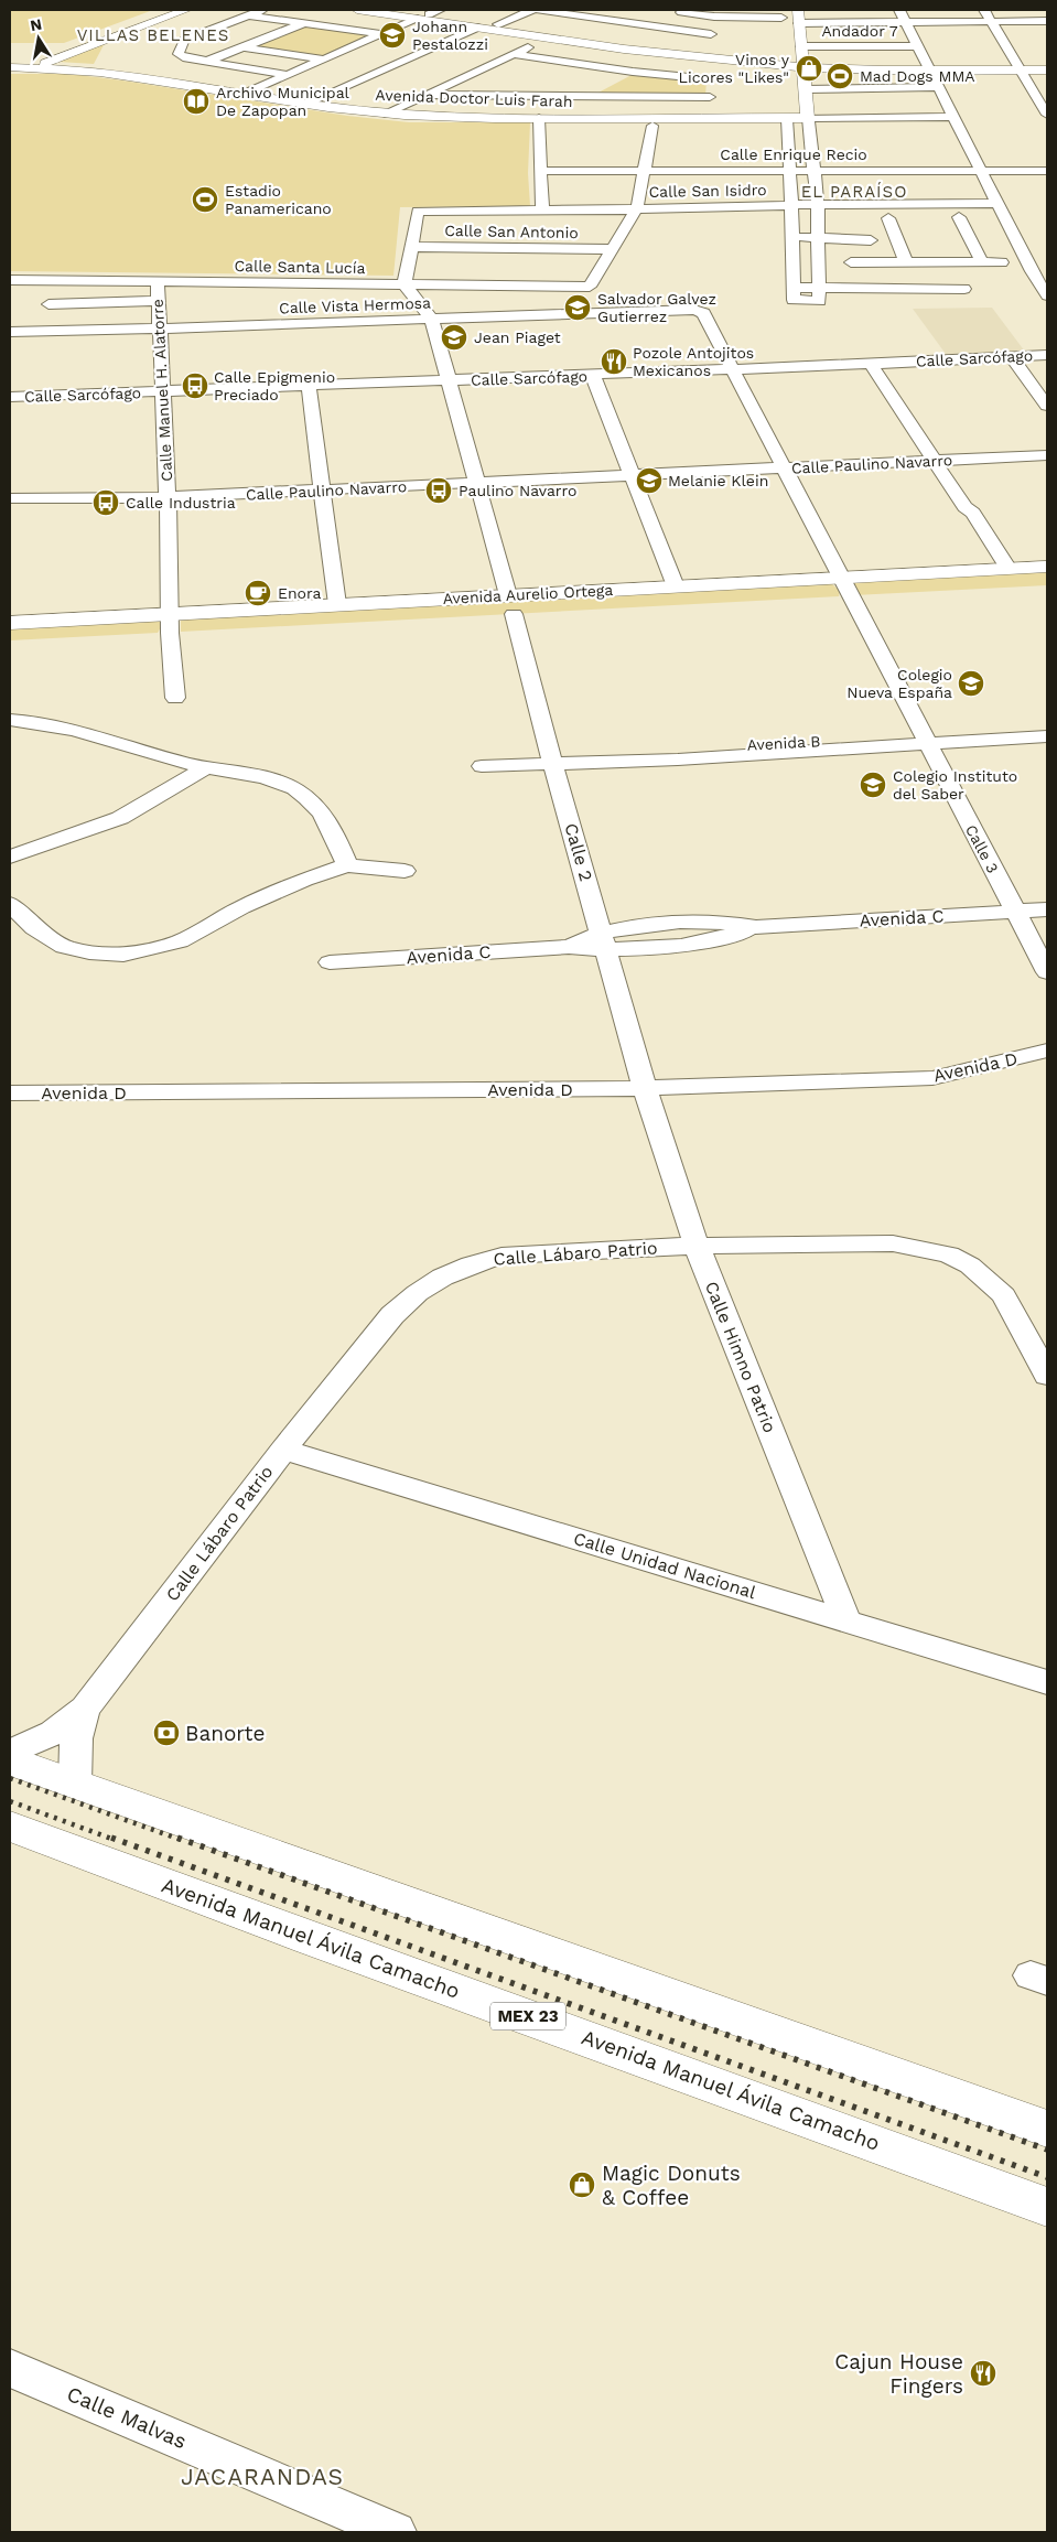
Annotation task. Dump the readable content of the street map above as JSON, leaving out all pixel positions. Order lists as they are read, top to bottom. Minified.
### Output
{"streets":{"street":["Andador 7","Avenida Doctor Luis Farah","Calle Enrique Recio","Calle San Isidro","Calle San Antonio","Calle Santa Lucía","Calle Vista Hermosa","Calle Sarcófago","Calle Manuel H. Alatorre","Calle Paulino Navarro","Avenida Aurelio Ortega","Avenida B","Calle 3","Calle 2","Avenida C","Avenida D","Calle Lábaro Patrio","Calle Himno Patrio","Calle Unidad Nacional","Avenida Manuel Ávila Camacho","MEX 23","Calle Malvas"]},"crossings":[["Calle San Isidro","Calle San Antonio"],["Calle San Antonio","Calle Santa Lucía"],["Calle Santa Lucía","Calle Manuel H. Alatorre"],["Calle Vista Hermosa","Calle Manuel H. Alatorre"],["Calle Vista Hermosa","Calle 3"],["Calle Vista Hermosa","Calle 2"],["Calle Sarcófago","Calle Manuel H. Alatorre"],["Calle Sarcófago","Calle 3"],["Calle Sarcófago","Calle 2"],["Calle Manuel H. Alatorre","Calle Paulino Navarro"],["Calle Manuel H. Alatorre","Avenida Aurelio Ortega"],["Calle Paulino Navarro","Calle 3"],["Calle Paulino Navarro","Calle 2"],["Avenida Aurelio Ortega","Calle 3"],["Avenida Aurelio Ortega","Calle 2"],["Avenida B","Calle 3"],["Avenida B","Calle 2"],["Calle 3","Avenida C"],["Calle 2","Avenida C"],["Calle 2","Avenida D"],["Calle 2","Calle Himno Patrio"],["Avenida D","Calle Himno Patrio"],["Calle Lábaro Patrio","Calle Himno Patrio"],["Calle Lábaro Patrio","Calle Unidad Nacional"],["Calle Himno Patrio","Calle Unidad Nacional"]],"districts":["VILLAS BELENES","EL PARAÍSO","JACARANDAS"],"places":{"school or university":["Johann Pestalozzi","Salvador Galvez Gutierrez","Jean Piaget","Melanie Klein","Colegio Nueva España","Colegio Instituto del Saber"],"shop":["Vinos y Licores \"Likes\"","Magic Donuts & Coffee"],"sports":["Mad Dogs MMA","Estadio Panamericano"],"library":["Archivo Municipal De Zapopan"],"restaurant":["Pozole Antojitos Mexicanos","Cajun House Fingers"],"bus stop":["Calle Epigmenio Preciado","Paulino Navarro","Calle Industria"],"cafe":["Enora"],"bank":["Banorte"]},"north":"top"}
